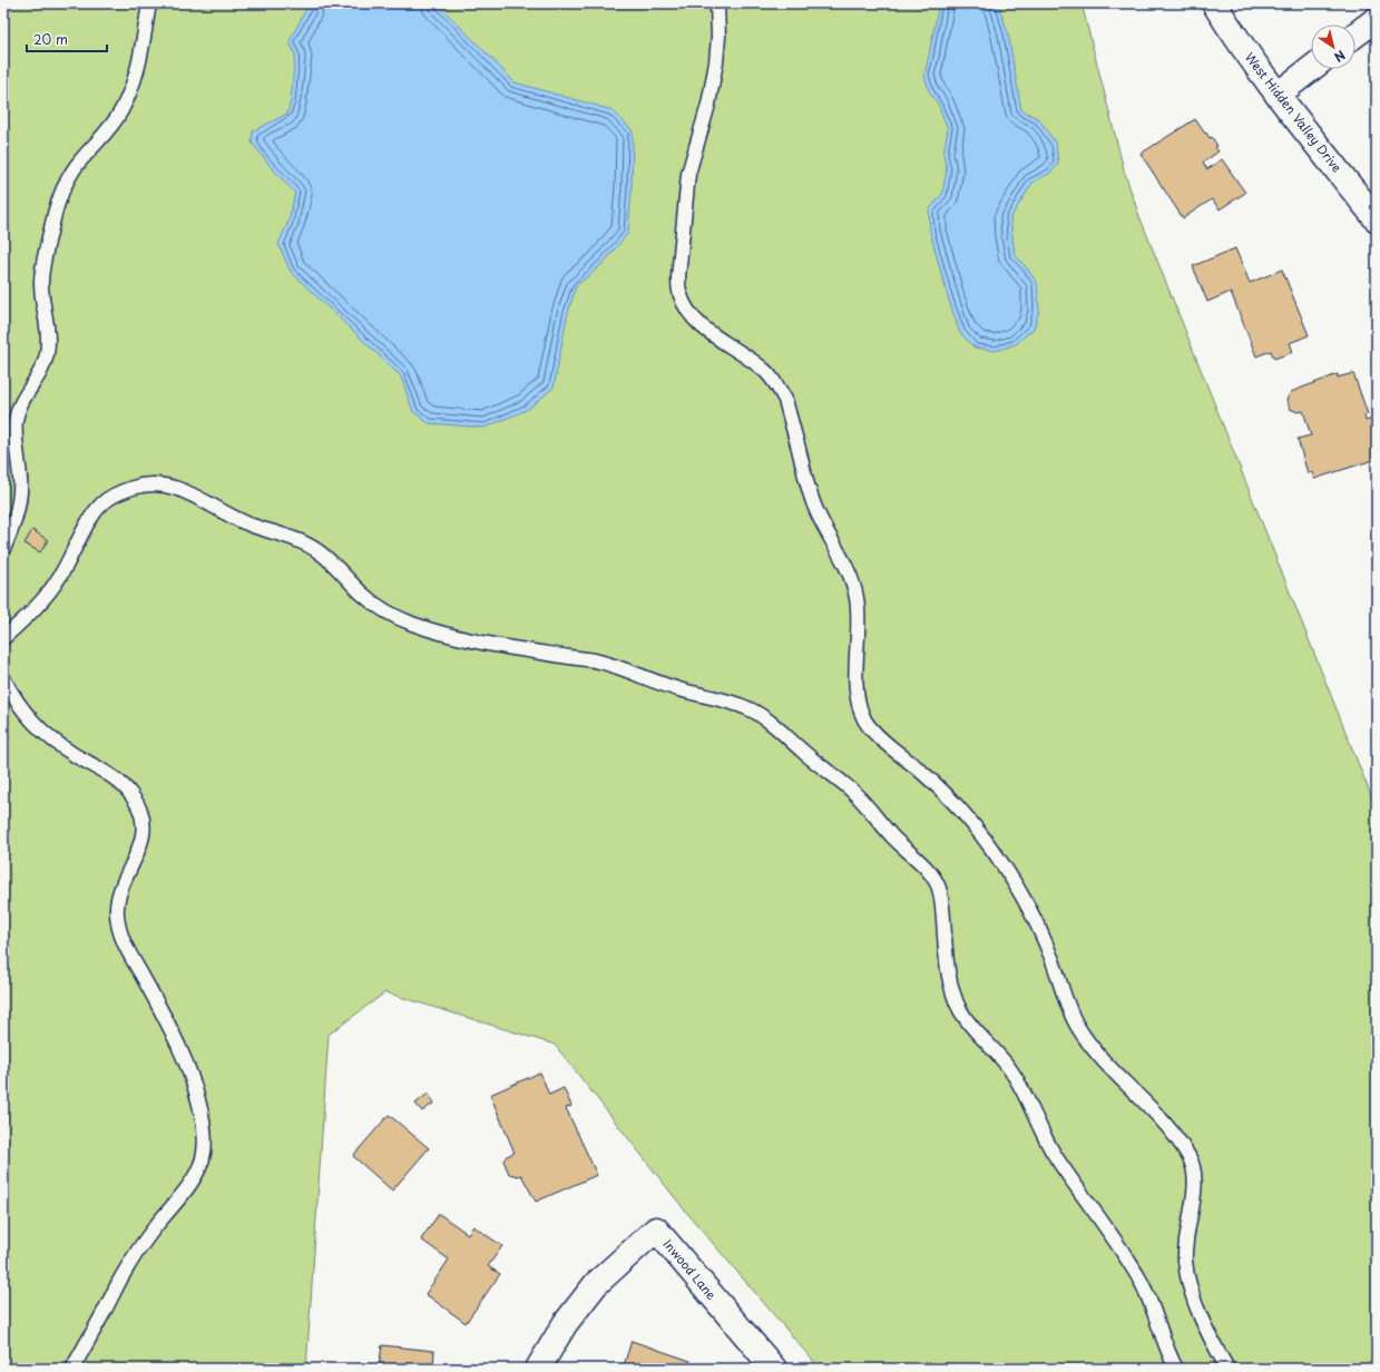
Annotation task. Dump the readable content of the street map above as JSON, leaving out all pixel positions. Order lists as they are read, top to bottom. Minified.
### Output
{"streets":{"street":["West Hidden Valley Drive","Inwood Lane"]},"scale_bar":"20 m","north":"bottom right"}
